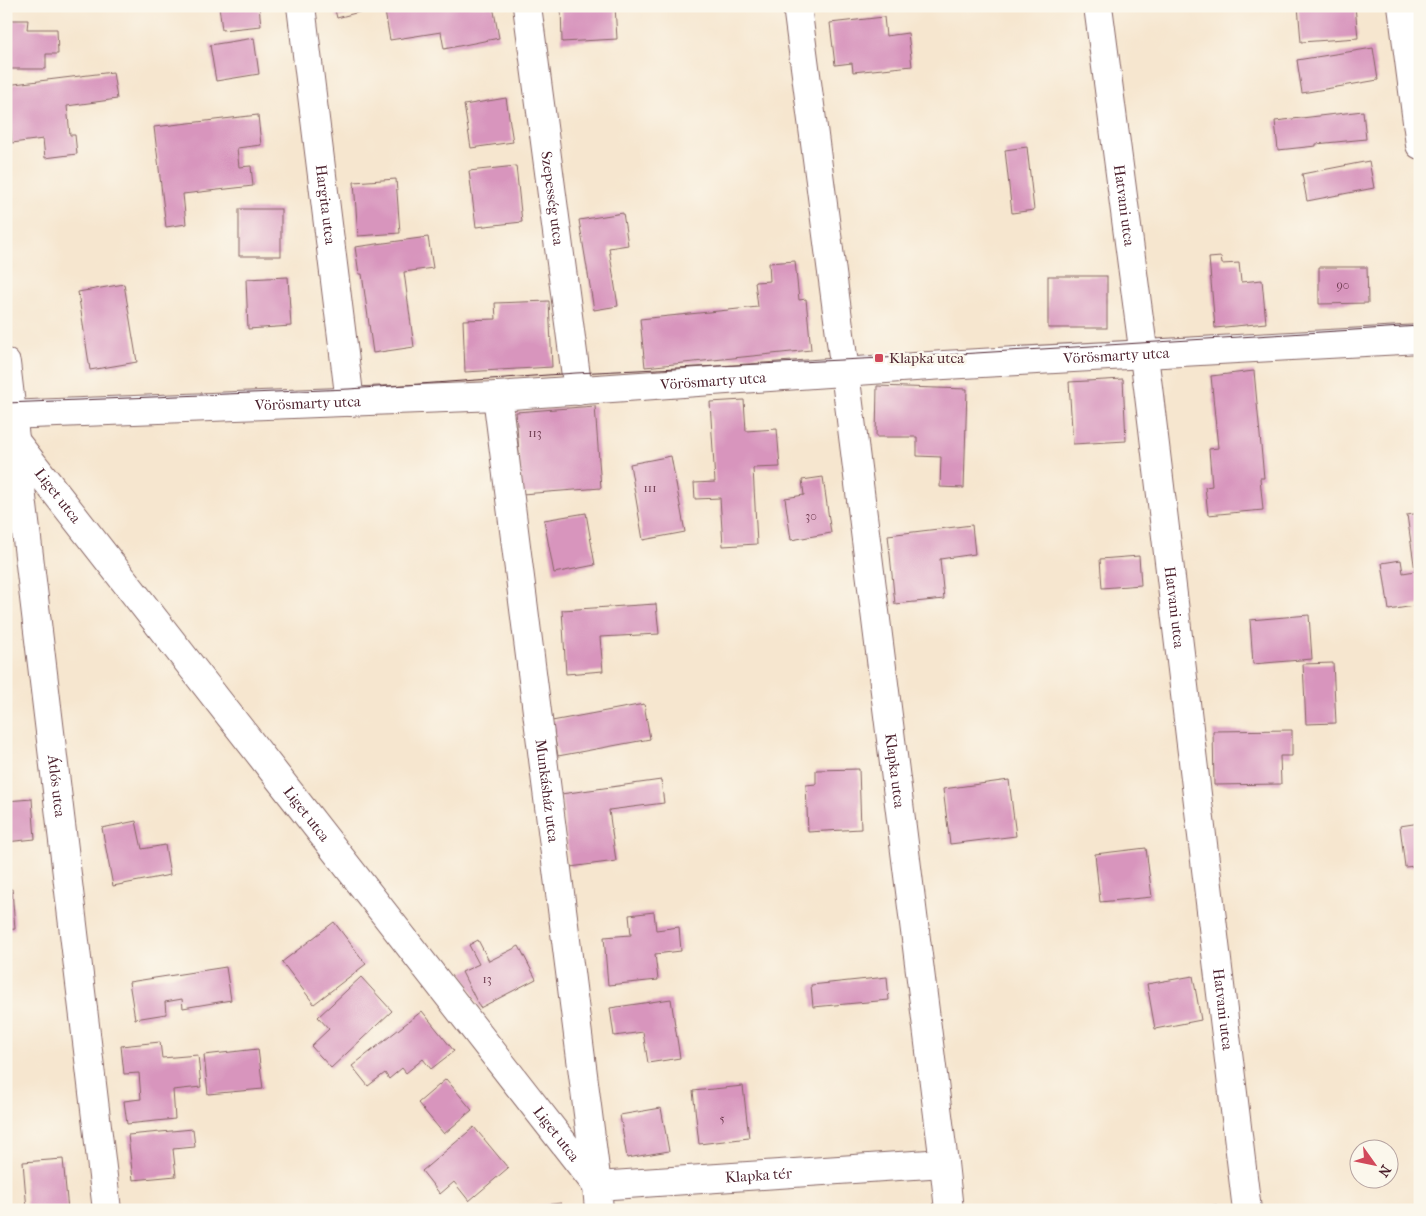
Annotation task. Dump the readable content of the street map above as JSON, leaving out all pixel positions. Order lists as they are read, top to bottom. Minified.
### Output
{"streets":{"street":["Szepesség utca","Hargita utca","Hatvani utca","Vörösmarty utca","Liget utca","Klapka utca","Átlós utca","Munkásház utca","Klapka tér"]},"crossings":[["Szepesség utca","Vörösmarty utca"],["Hargita utca","Vörösmarty utca"],["Hatvani utca","Vörösmarty utca"],["Vörösmarty utca","Klapka utca"],["Vörösmarty utca","Átlós utca"],["Vörösmarty utca","Munkásház utca"],["Liget utca","Átlós utca"],["Liget utca","Munkásház utca"],["Liget utca","Klapka tér"],["Klapka utca","Klapka tér"],["Munkásház utca","Klapka tér"]],"places":{"transit":["Klapka utca"]},"house_numbers":["90","113","111","30","13","5"],"north":"bottom right"}
